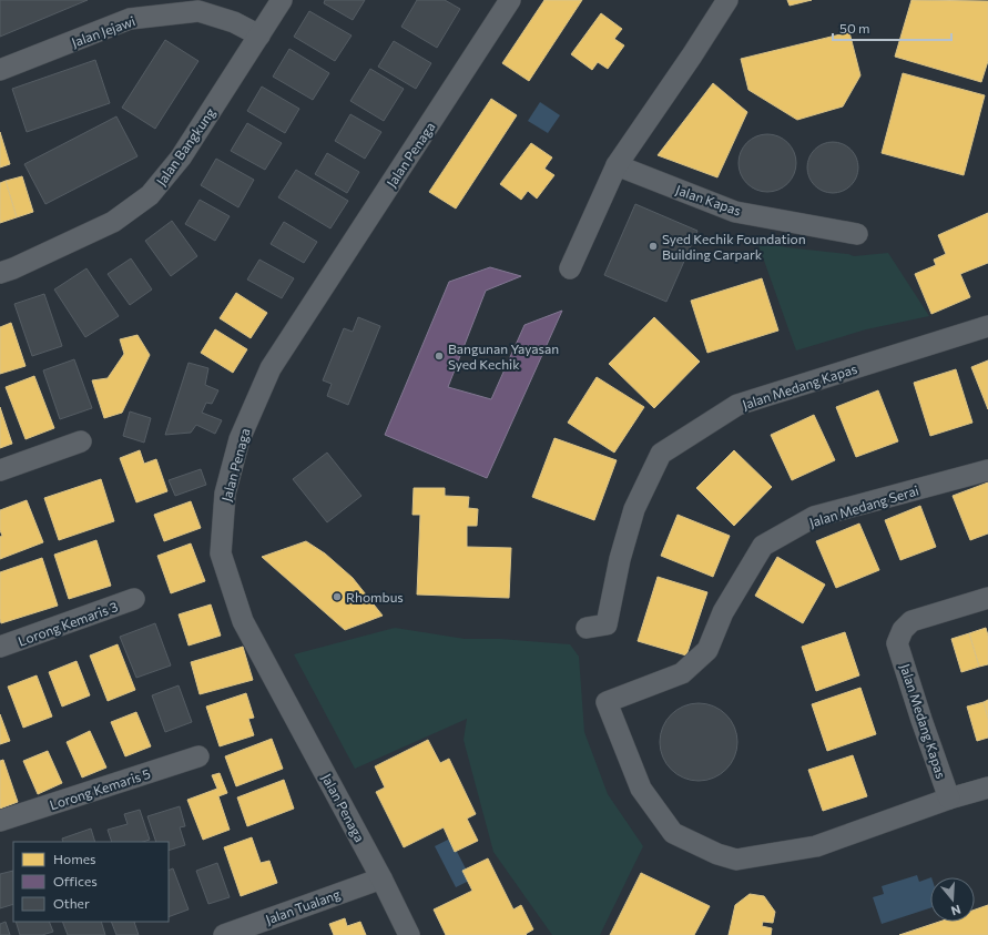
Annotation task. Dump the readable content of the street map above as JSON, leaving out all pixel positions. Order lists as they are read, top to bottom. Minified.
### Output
{"streets":{"street":["Jalan Jejawi","Jalan Bangkung","Jalan Penaga","Jalan Kapas","Jalan Medang Kapas","Jalan Medang Serai","Lorong Kemaris 3","Lorong Kemaris 5","Jalan Tualang"]},"crossings":[["Jalan Jejawi","Jalan Bangkung"],["Jalan Penaga","Jalan Tualang"],["Jalan Medang Kapas","Jalan Medang Serai"]],"places":["Syed Kechik Foundation Building Carpark","Bangunan Yayasan Syed Kechik","Rhombus"],"legend":["Homes","Offices","Other"],"scale_bar":"50 m","north":"bottom"}
